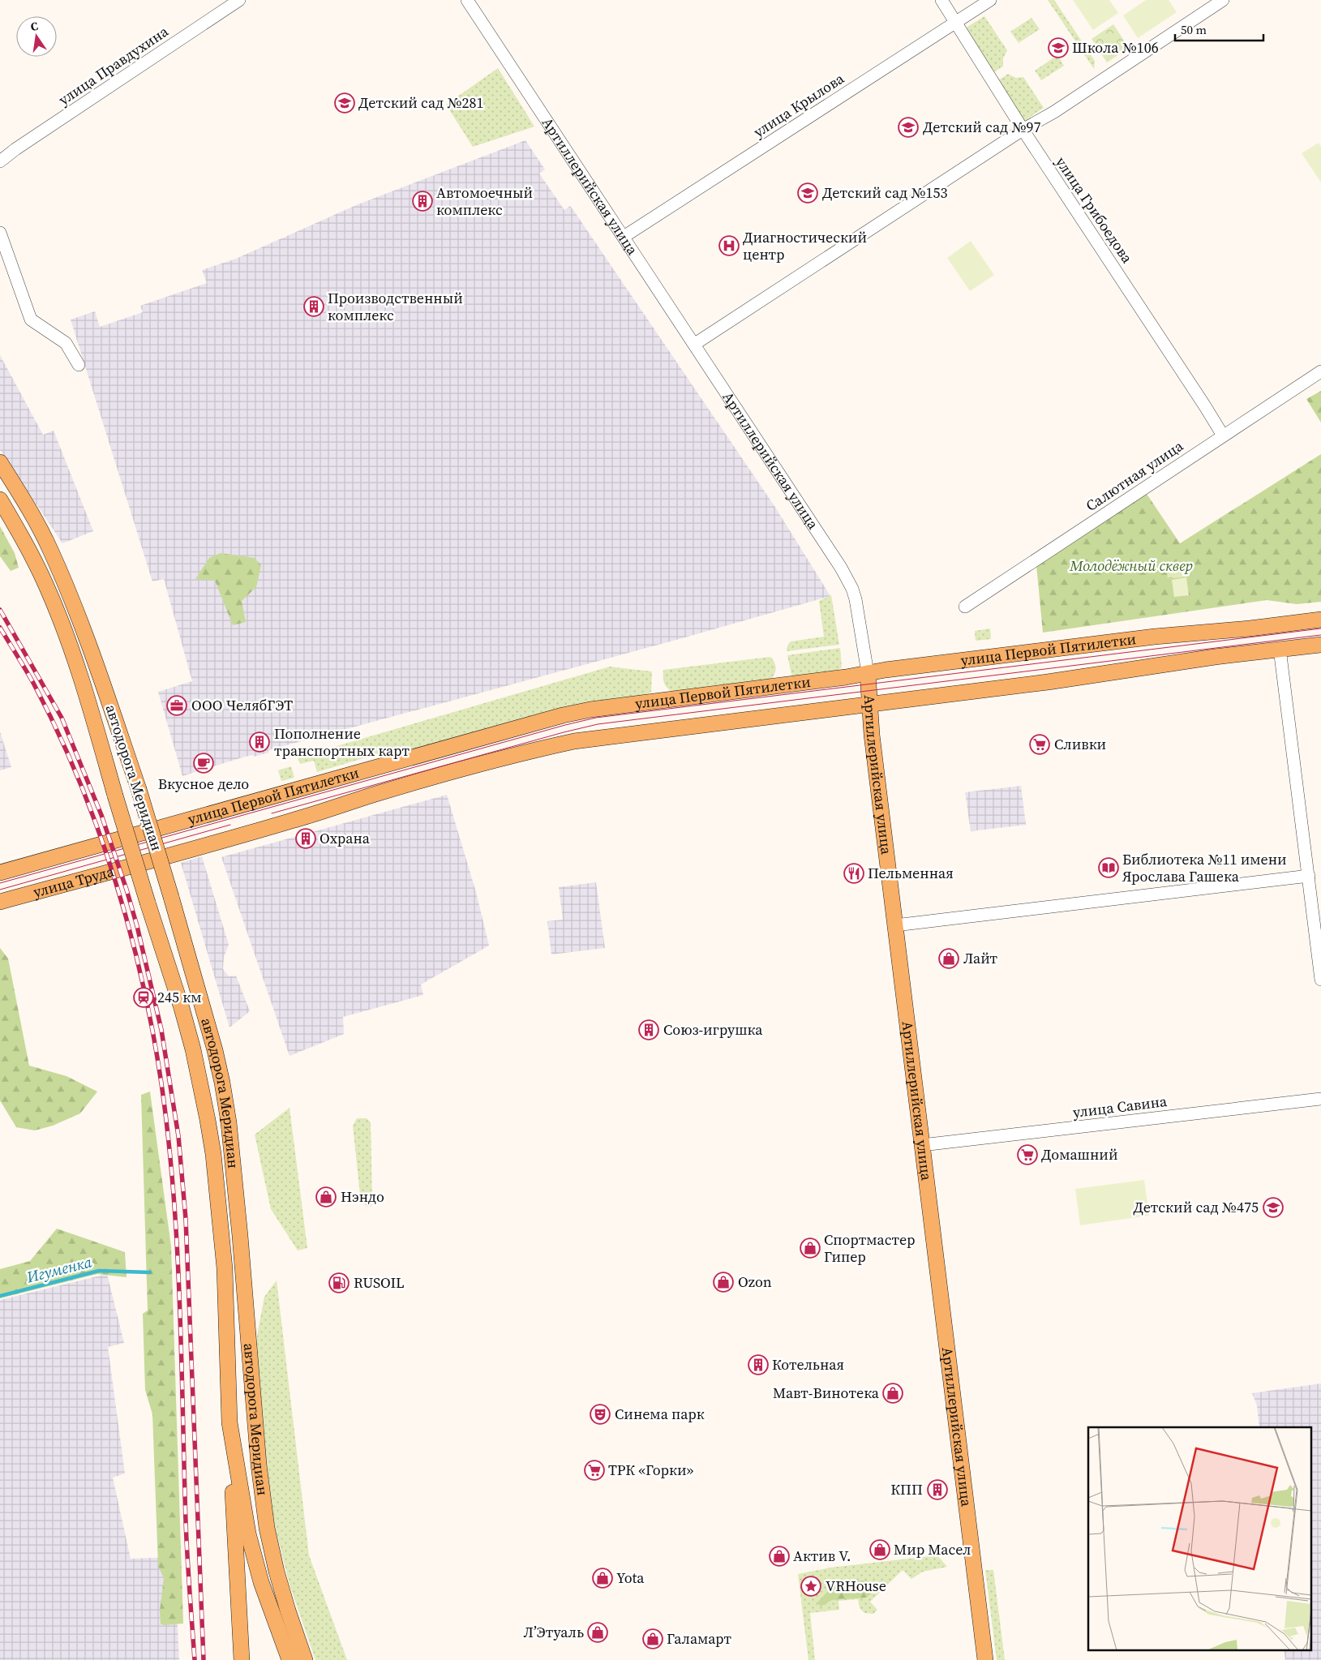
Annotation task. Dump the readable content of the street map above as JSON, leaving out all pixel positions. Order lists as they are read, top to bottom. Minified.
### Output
{"streets":{"main road":["Артиллерийская улица","улица Первой Пятилетки","автодорога Меридиан","улица Труда"],"street":["улица Правдухина","улица Крылова","улица Грибоедова","Салютная улица","улица Савина"]},"crossings":[["улица Крылова","Артиллерийская улица"],["улица Крылова","улица Грибоедова"],["Артиллерийская улица","улица Первой Пятилетки"],["Артиллерийская улица","улица Савина"],["улица Грибоедова","Салютная улица"],["улица Первой Пятилетки","улица Труда"]],"water":["Игуменка"],"parks":["Молодёжный сквер"],"places":{"school or university":["Школа №106","Детский сад №281","Детский сад №97","Детский сад №153","Детский сад №475"],"building":["Автомоечный комплекс","Производственный комплекс","Пополнение транспортных карт","Охрана","Союз-игрушка","Котельная","КПП"],"hospital":["Диагностический центр"],"office":["ООО ЧелябГЭТ"],"supermarket":["Сливки","Домашний","ТРК «Горки»"],"cafe":["Вкусное дело"],"library":["Библиотека №11 имени Ярослава Гашека"],"restaurant":["Пельменная"],"shop":["Лайт","Нэндо","Спортмастер Гипер","Ozon","Мавт-Винотека","Мир Масел","Актив V.","Yota","Л’Этуаль","Галамарт"],"station":["245 км"],"fuel station":["RUSOIL"],"theatre":["Синема парк"],"place":["VRHouse"]},"scale_bar":"50 m","north":"top"}
